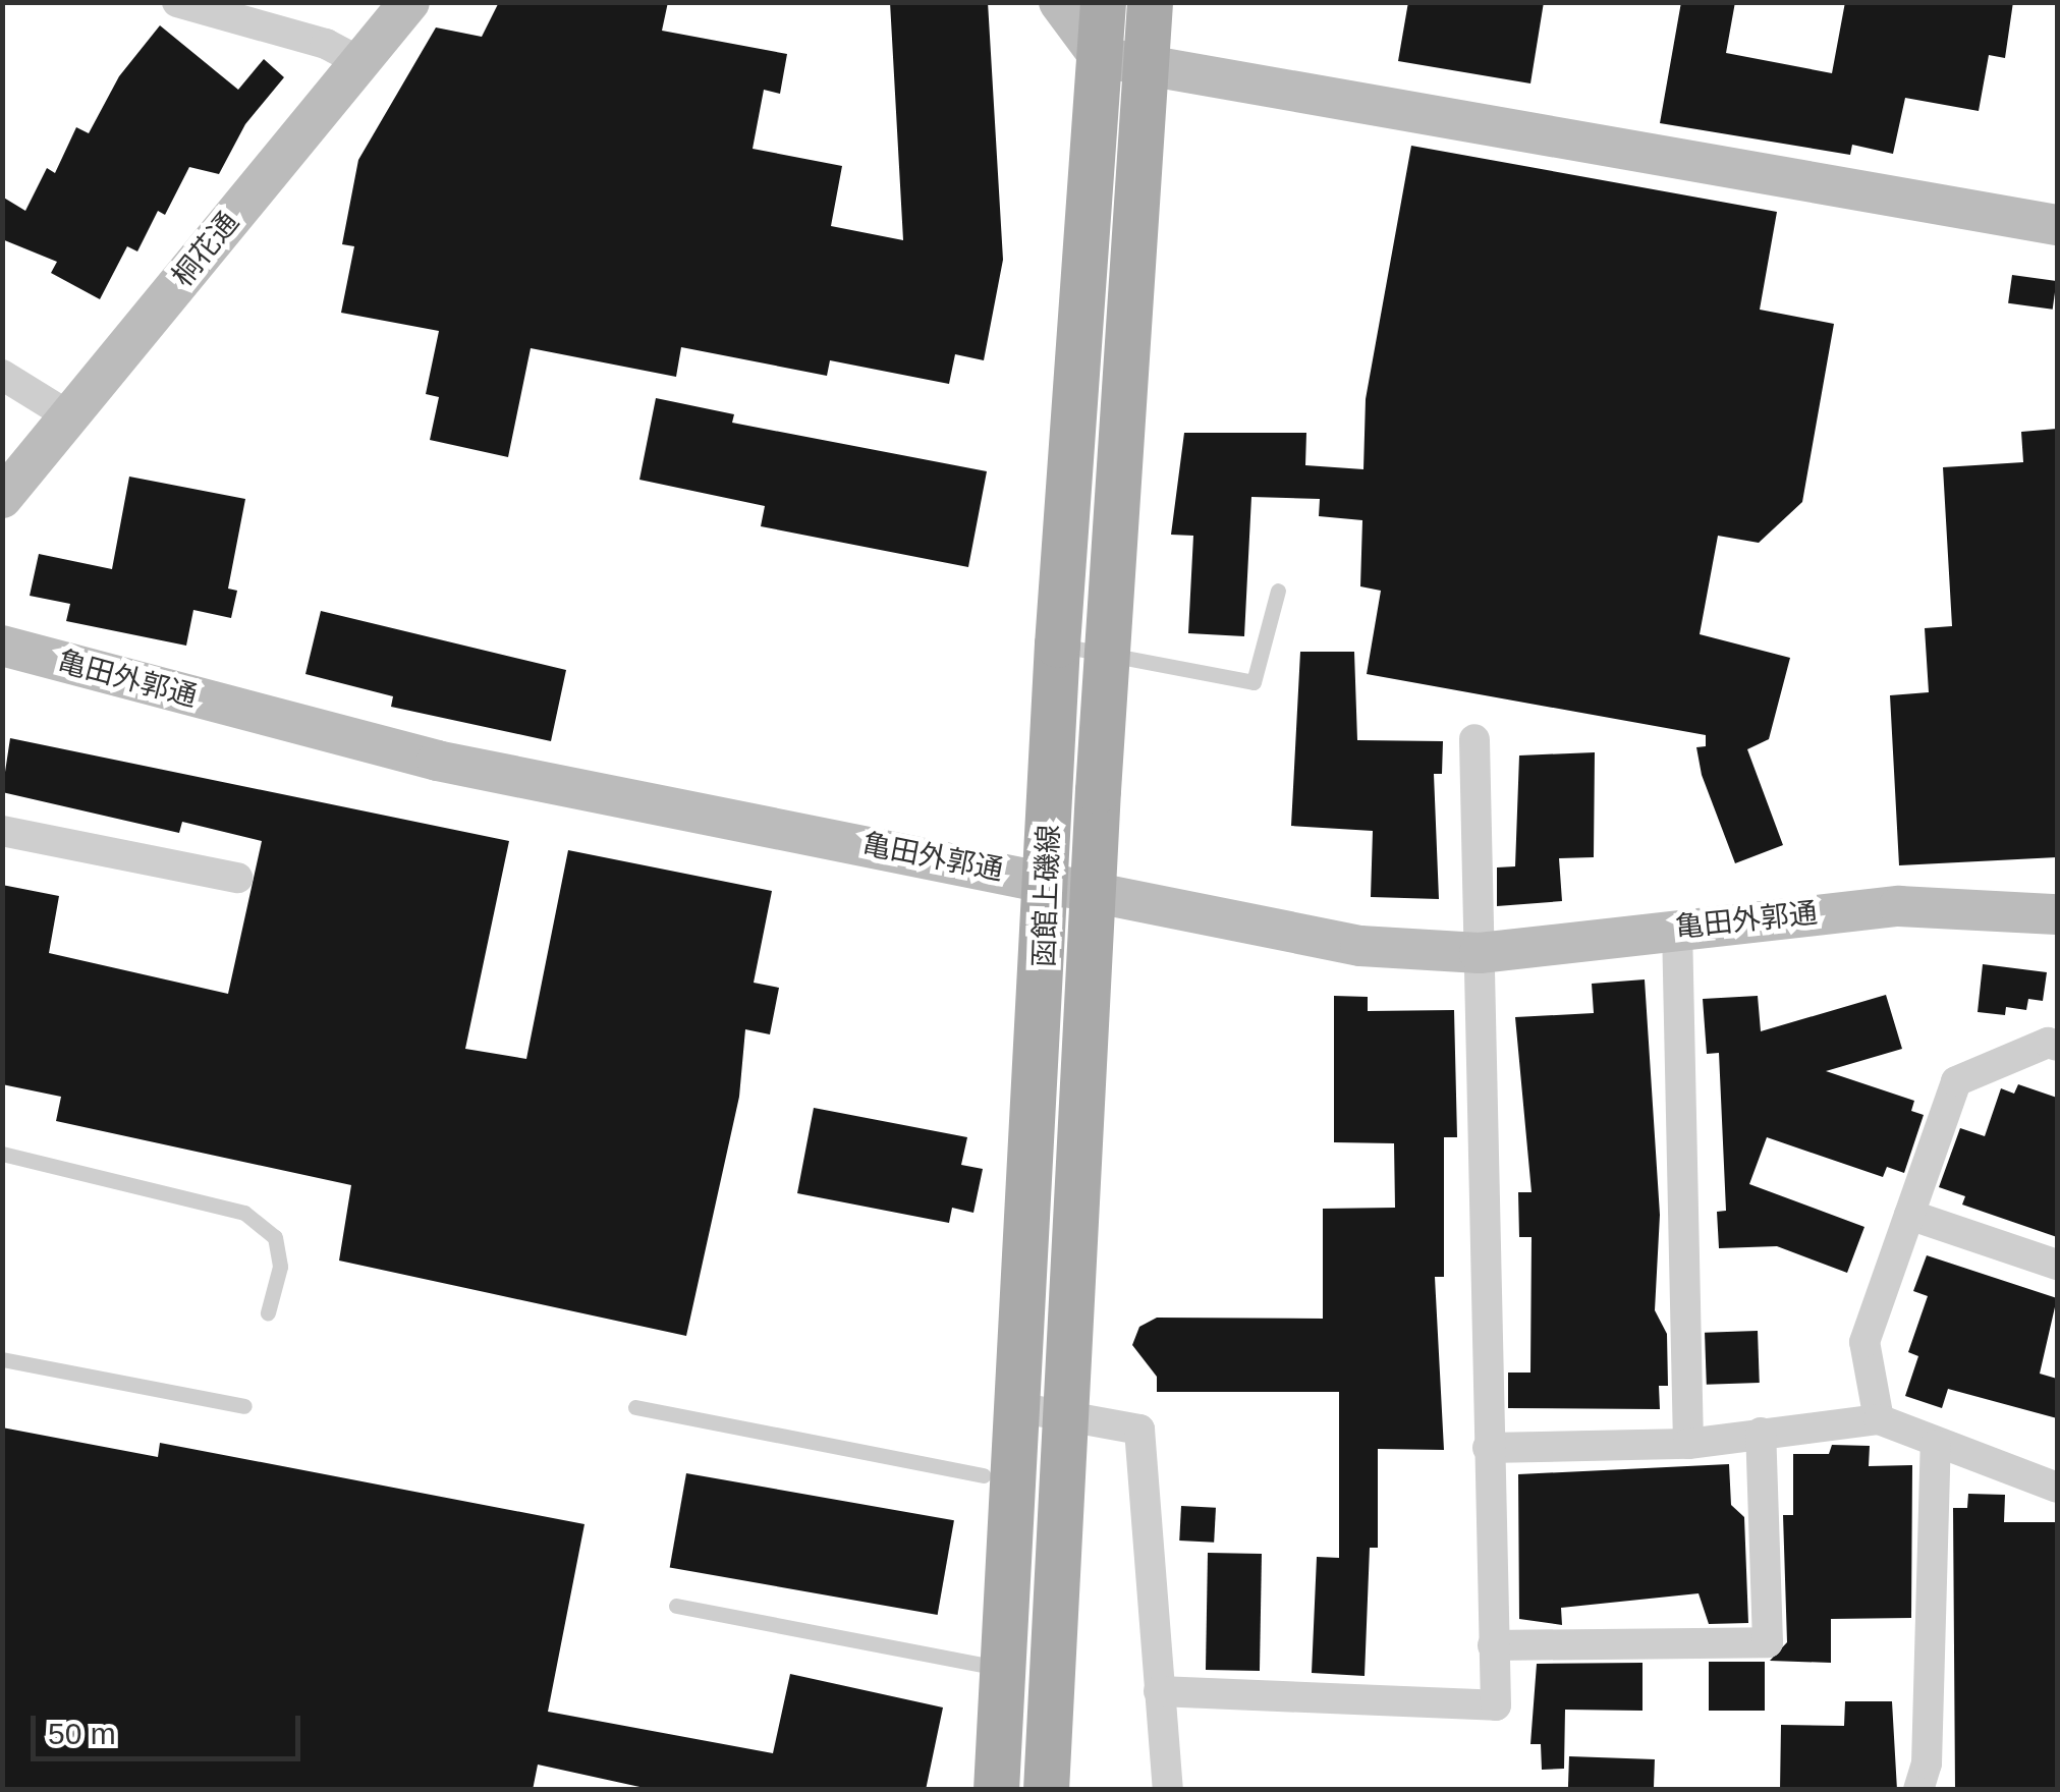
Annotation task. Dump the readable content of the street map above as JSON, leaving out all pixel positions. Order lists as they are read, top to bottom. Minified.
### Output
{"streets":{"main road":["函館上磯線"],"street":["桐花通","亀田外郭通"]},"crossings":[["亀田外郭通","函館上磯線"]],"scale_bar":"50 m"}
